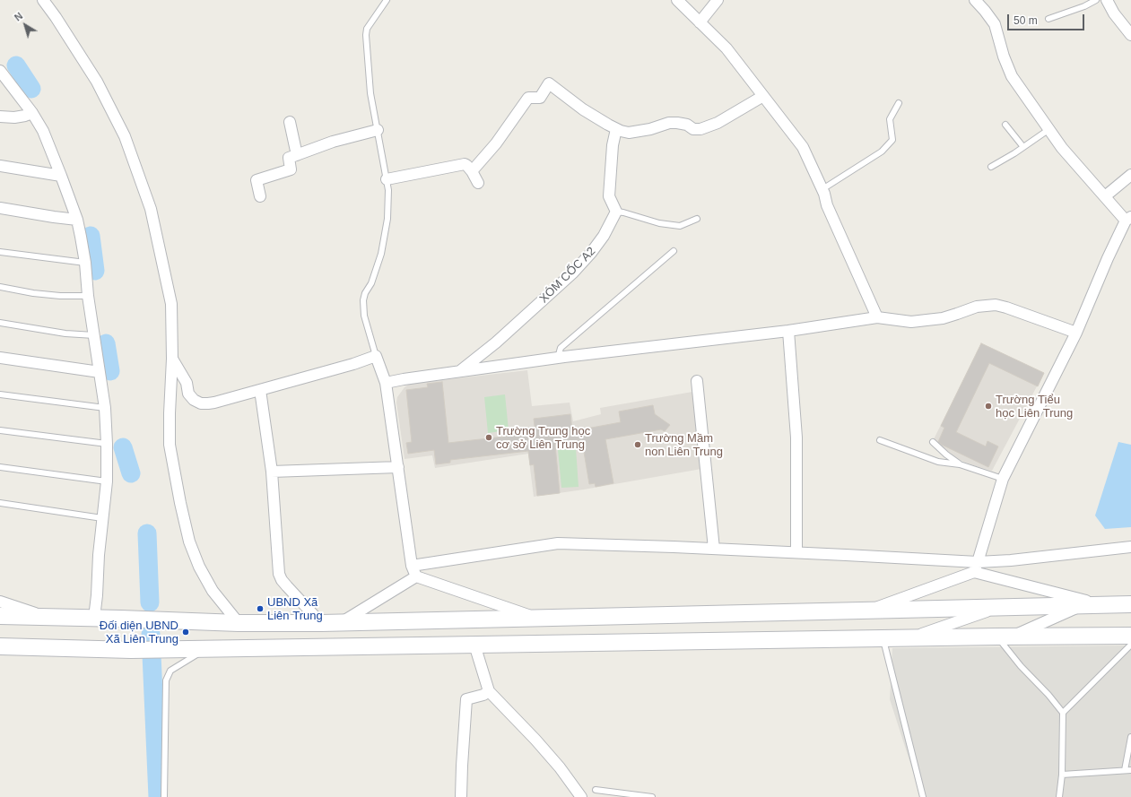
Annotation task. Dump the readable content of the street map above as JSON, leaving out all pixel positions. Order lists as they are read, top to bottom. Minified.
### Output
{"streets":{"street":["XÓM CỐC A2"]},"places":["Trường Tiểu học Liên Trung","Trường Trung học cơ sở Liên Trung","Trường Mầm non Liên Trung","UBND Xã Liên Trung","Đối diện UBND Xã Liên Trung"],"scale_bar":"50 m","north":"top left"}
